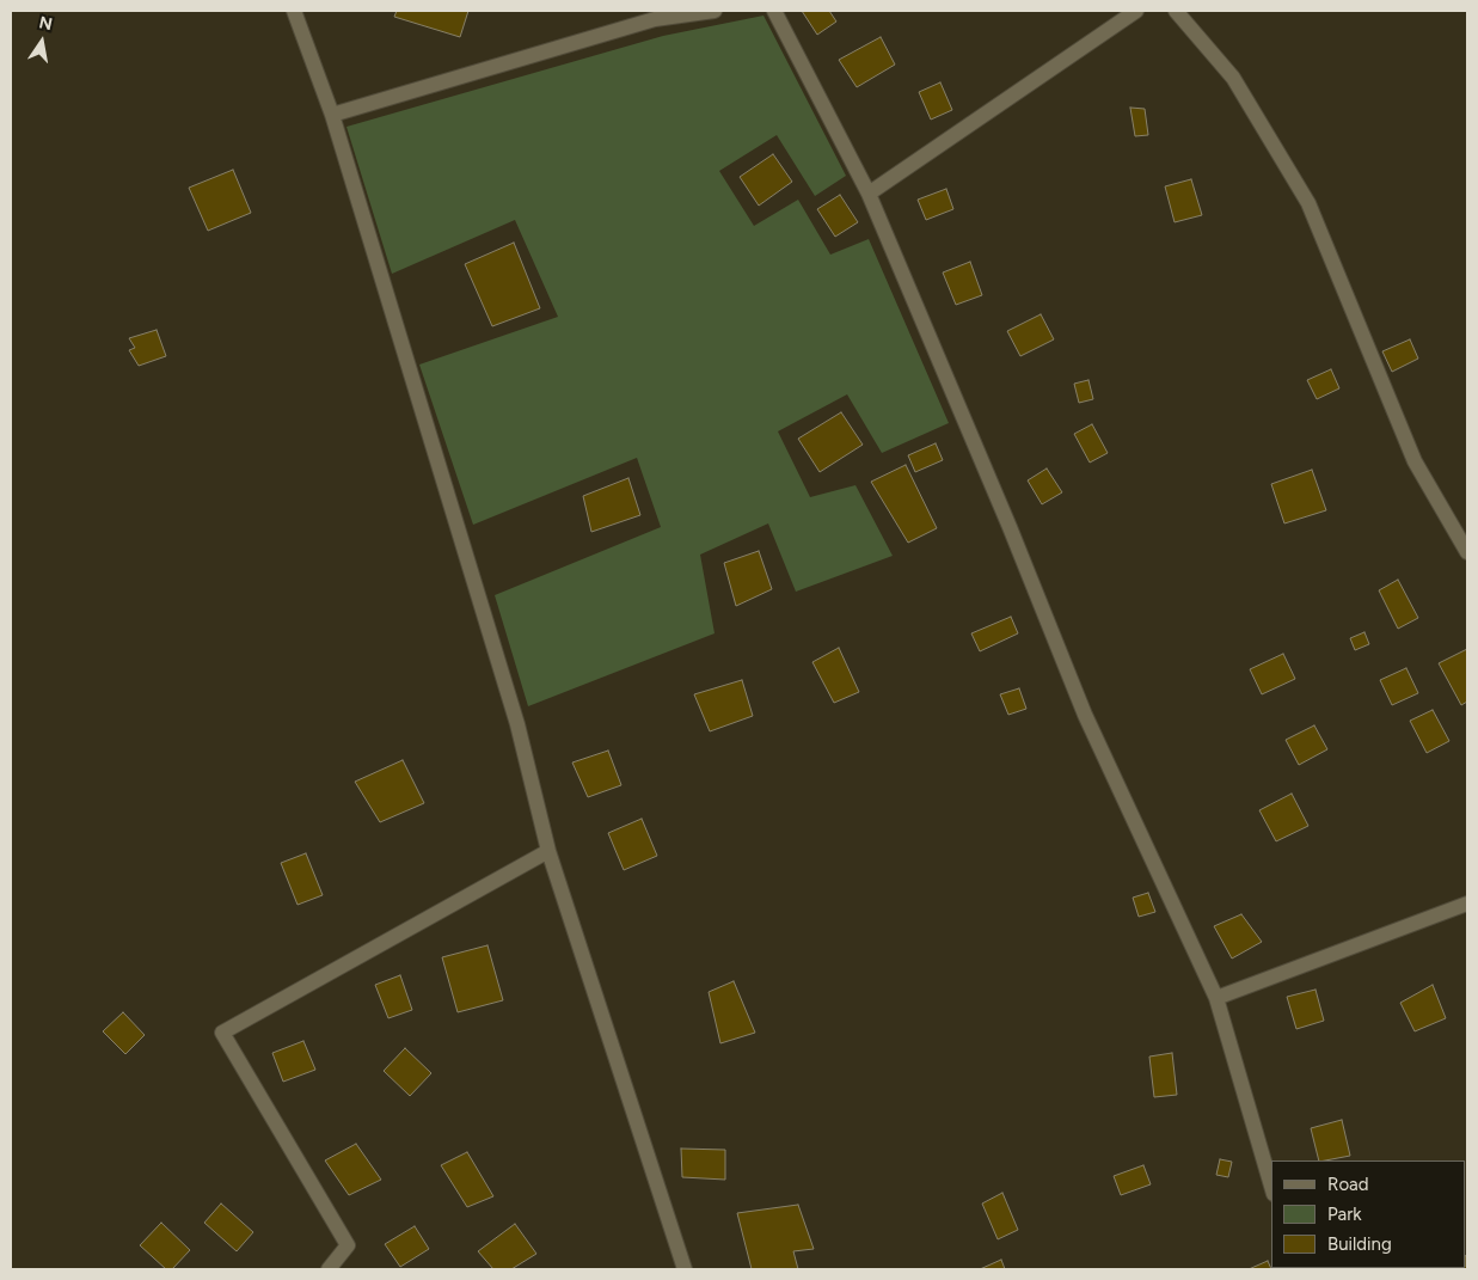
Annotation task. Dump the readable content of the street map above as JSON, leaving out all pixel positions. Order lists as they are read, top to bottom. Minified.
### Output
{"legend":["Road","Park","Building"],"north":"top"}
